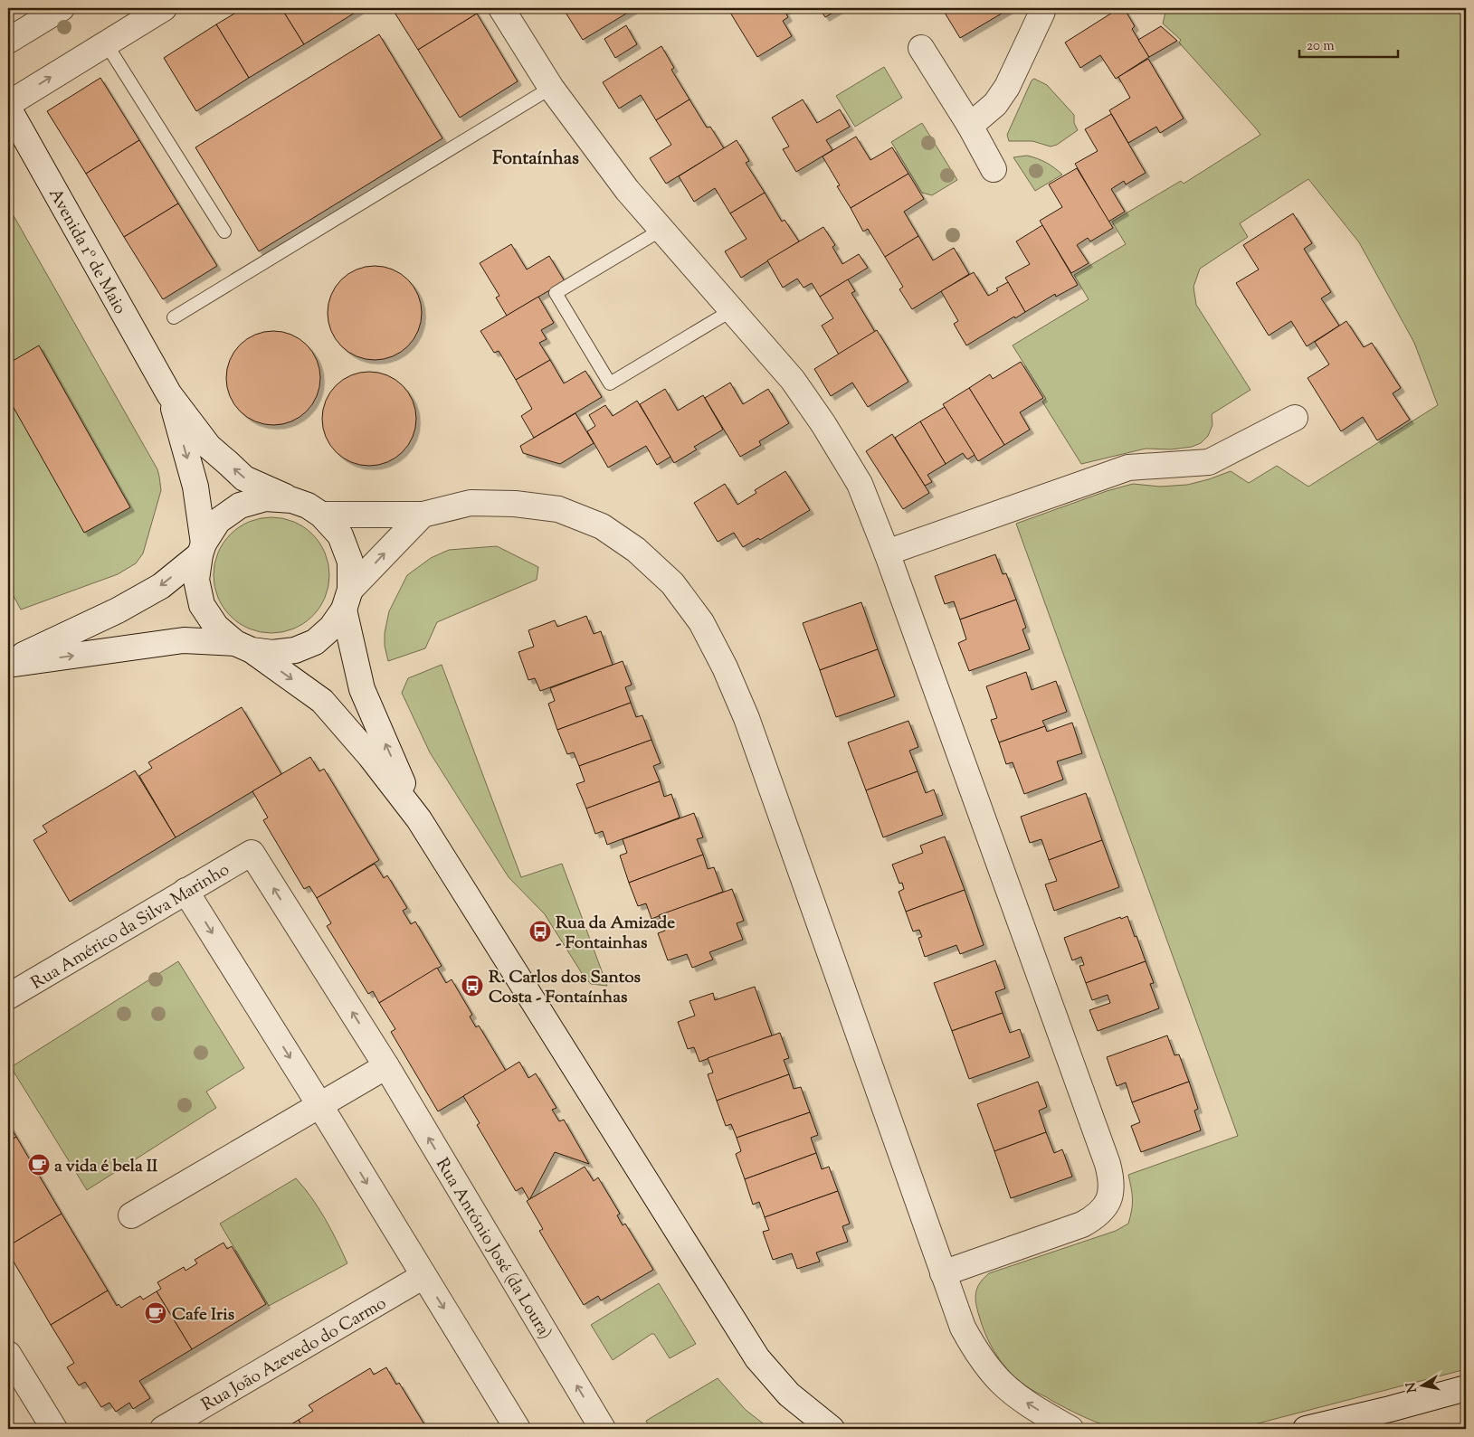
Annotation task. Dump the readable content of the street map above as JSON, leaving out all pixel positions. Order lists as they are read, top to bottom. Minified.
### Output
{"streets":{"street":["Avenida 1º de Maio","Rua Américo da Silva Marinho","Rua António José (da Loura)","Rua João Azevedo do Carmo"]},"crossings":[["Rua Américo da Silva Marinho","Rua António José (da Loura)"]],"districts":["Fontaínhas"],"places":{"bus stop":["Rua da Amizade - Fontainhas","R. Carlos dos Santos Costa - Fontaínhas"],"cafe":["a vida é bela II","Cafe Iris"]},"scale_bar":"20 m","north":"left"}
